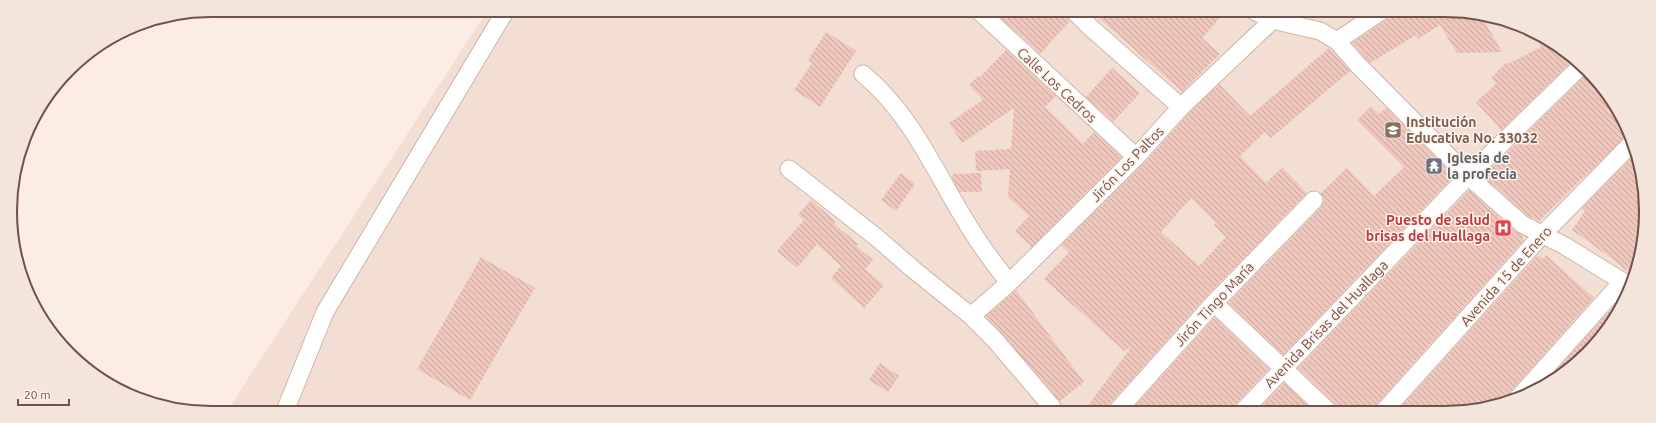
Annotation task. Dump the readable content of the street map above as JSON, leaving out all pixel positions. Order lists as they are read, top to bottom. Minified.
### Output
{"streets":{"street":["Calle Los Cedros","Jirón Los Paltos","Avenida 15 de Enero","Jirón Tingo María","Avenida Brisas del Huallaga"]},"crossings":[["Calle Los Cedros","Jirón Los Paltos"]],"places":{"school or university":["Institución Educativa No. 33032"],"temple":["Iglesia de la profecia"],"hospital":["Puesto de salud brisas del Huallaga"]},"scale_bar":"20 m"}
